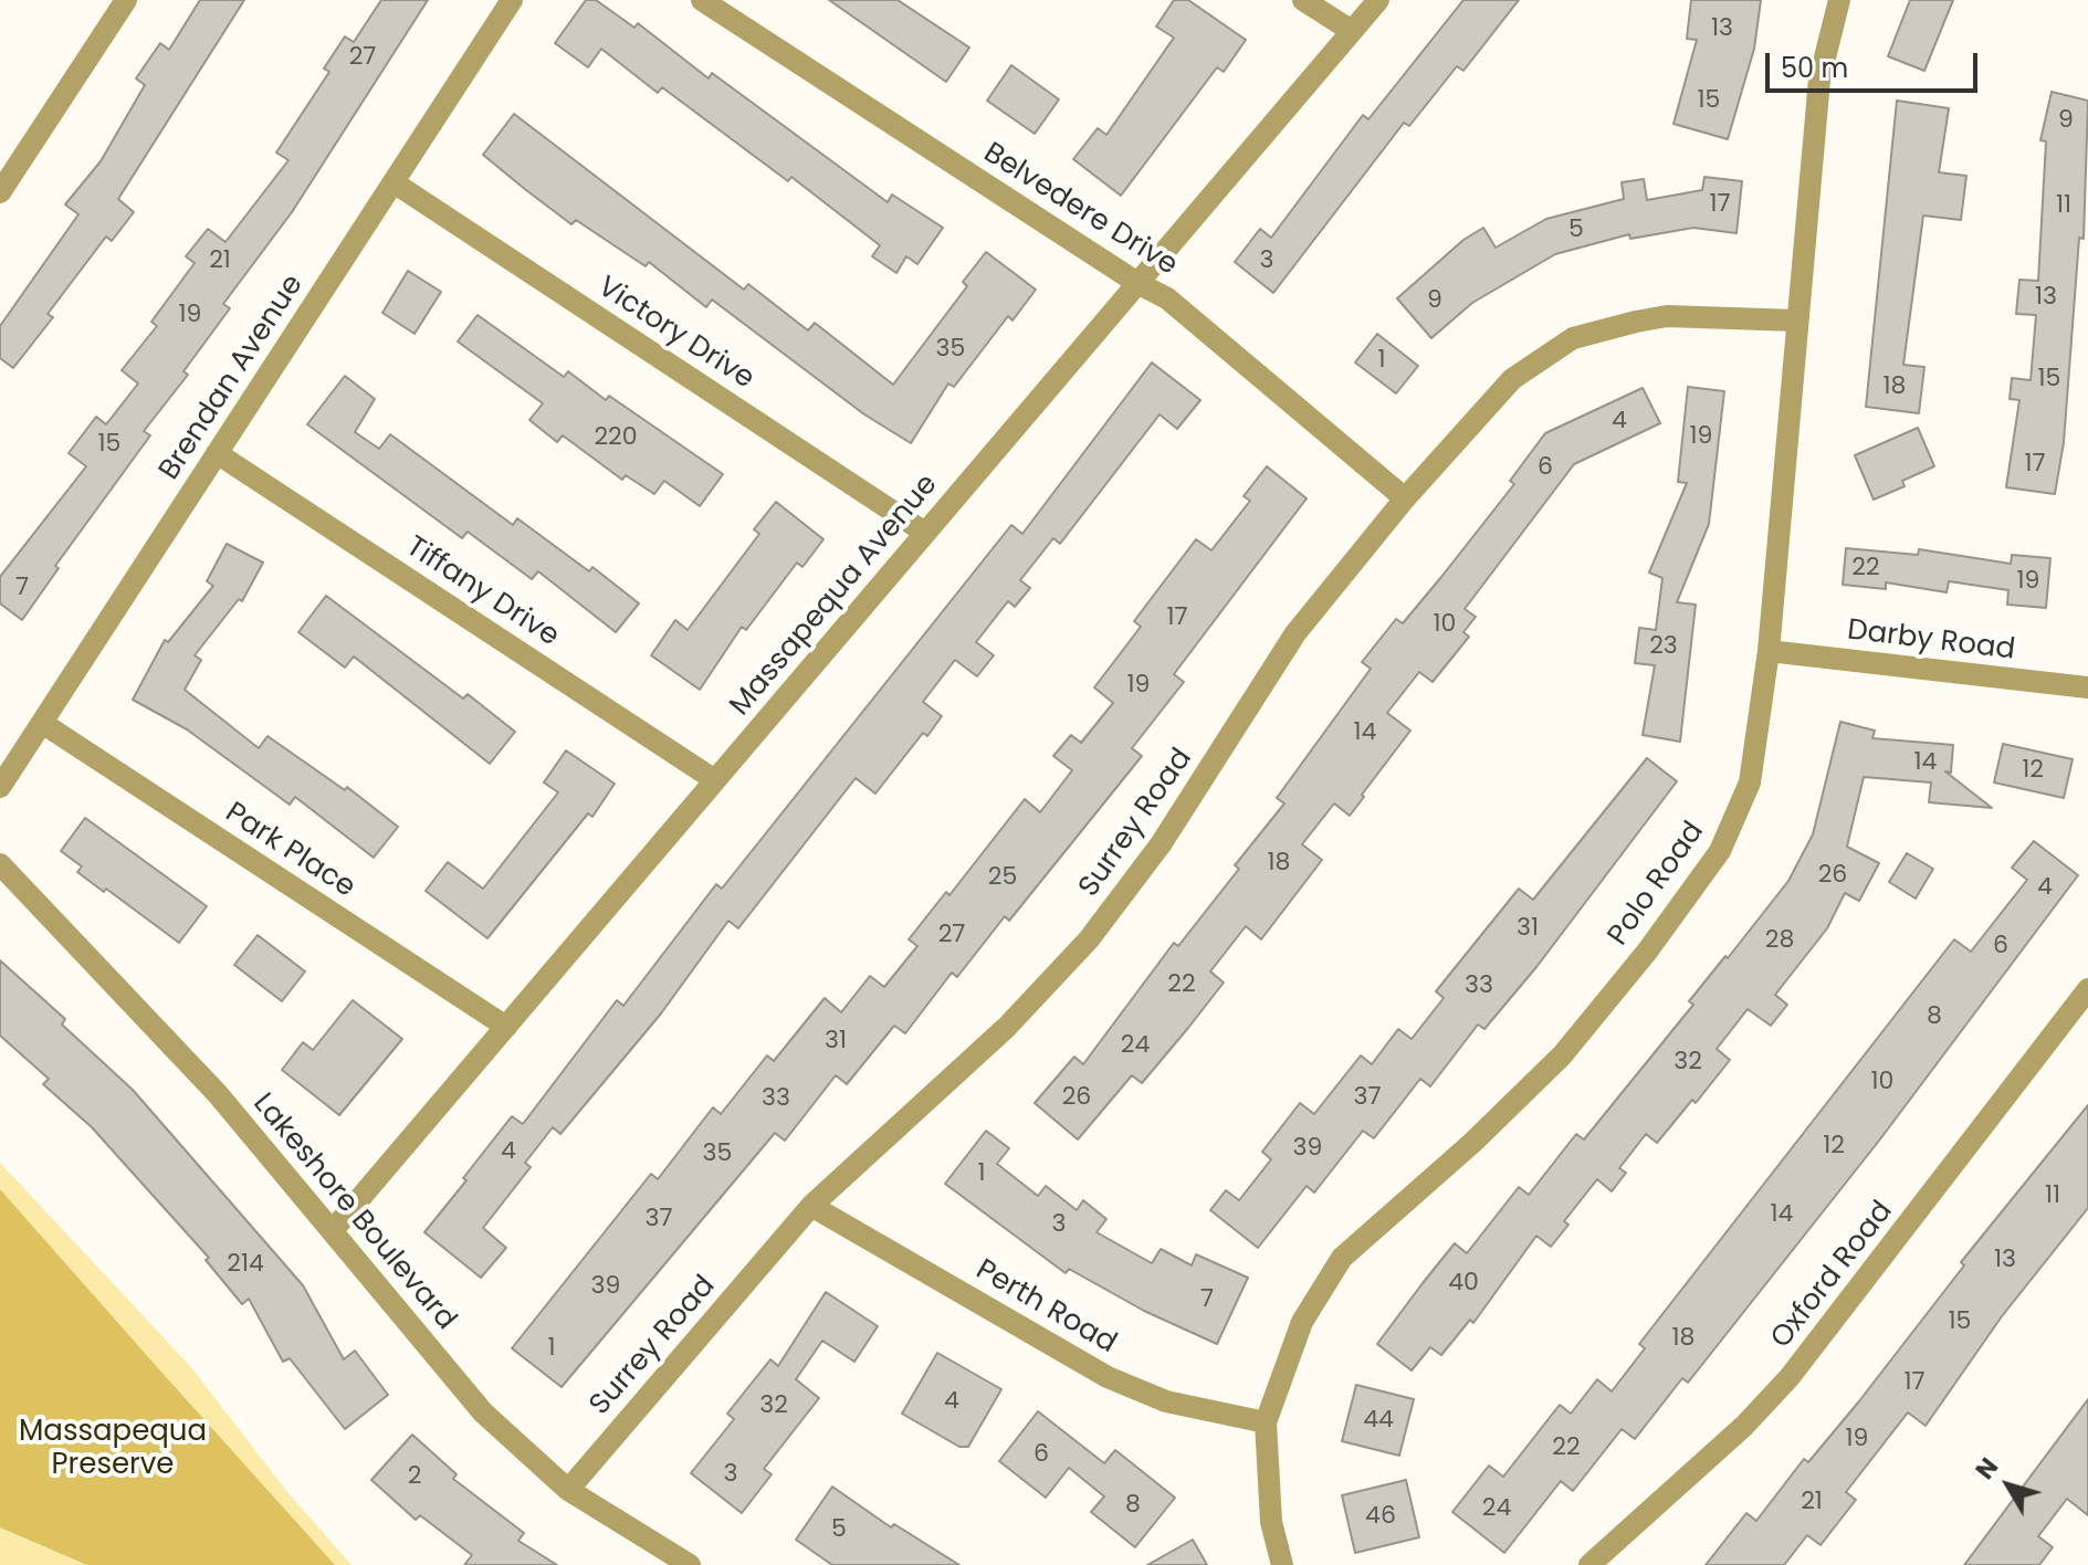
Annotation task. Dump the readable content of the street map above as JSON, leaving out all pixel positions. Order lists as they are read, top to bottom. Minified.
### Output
{"streets":{"street":["Belvedere Drive","Victory Drive","Brendan Avenue","Tiffany Drive","Massapequa Avenue","Darby Road","Surrey Road","Park Place","Polo Road","Lakeshore Boulevard","Oxford Road","Perth Road"]},"crossings":[["Belvedere Drive","Massapequa Avenue"],["Belvedere Drive","Surrey Road"],["Victory Drive","Brendan Avenue"],["Victory Drive","Massapequa Avenue"],["Brendan Avenue","Tiffany Drive"],["Brendan Avenue","Park Place"],["Tiffany Drive","Massapequa Avenue"],["Massapequa Avenue","Park Place"],["Massapequa Avenue","Lakeshore Boulevard"],["Darby Road","Polo Road"],["Surrey Road","Polo Road"],["Surrey Road","Lakeshore Boulevard"],["Surrey Road","Perth Road"],["Polo Road","Perth Road"]],"parks":["Massapequa Preserve"],"house_numbers":["13","27","15","9","17","11","5","21","3","13","9","19","35","1","15","18","4","19","220","15","17","6","22","19","7","17","10","23","19","14","14","12","18","26","25","4","31","27","28","6","22","33","8","31","24","32","10","26","37","33","12","39","4","35","1","11","14","37","3","13","214","40","39","7","15","18","1","17","4","32","44","19","22","6","3","2","21","8","24","46","5"],"scale_bar":"50 m","north":"top left"}
